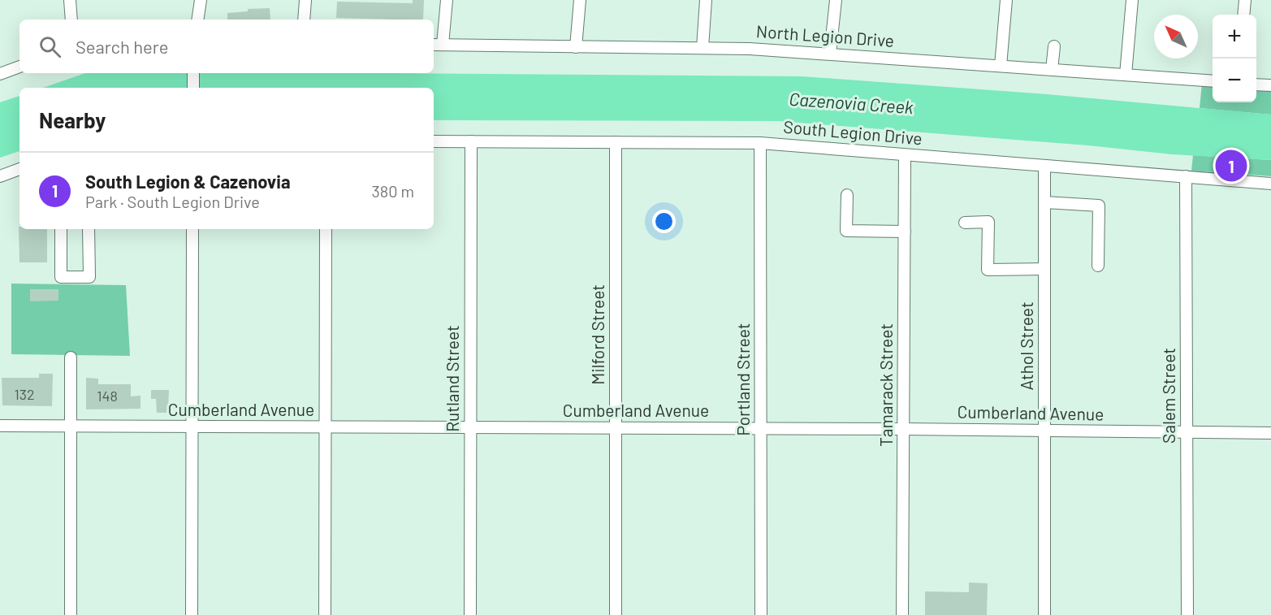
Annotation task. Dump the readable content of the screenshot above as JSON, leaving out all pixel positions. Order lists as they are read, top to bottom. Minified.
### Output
{"streets":{"street":["North Legion Drive","South Legion Drive","Milford Street","Athol Street","Rutland Street","Portland Street","Tamarack Street","Salem Street","Cumberland Avenue"]},"crossings":[["South Legion Drive","Milford Street"],["South Legion Drive","Athol Street"],["South Legion Drive","Rutland Street"],["South Legion Drive","Portland Street"],["South Legion Drive","Tamarack Street"],["South Legion Drive","Salem Street"],["Milford Street","Cumberland Avenue"],["Athol Street","Cumberland Avenue"],["Rutland Street","Cumberland Avenue"],["Portland Street","Cumberland Avenue"],["Tamarack Street","Cumberland Avenue"],["Salem Street","Cumberland Avenue"]],"water":["Cazenovia Creek"],"house_numbers":["132","148"],"north":"top left","page":{"map_buttons":["+","−"],"search":"Search here","heading":"Nearby","pins":"1","list":[{"mark":"1","name":"South Legion & Cazenovia","note":"Park · South Legion Drive","value":"380 m"}]}}
